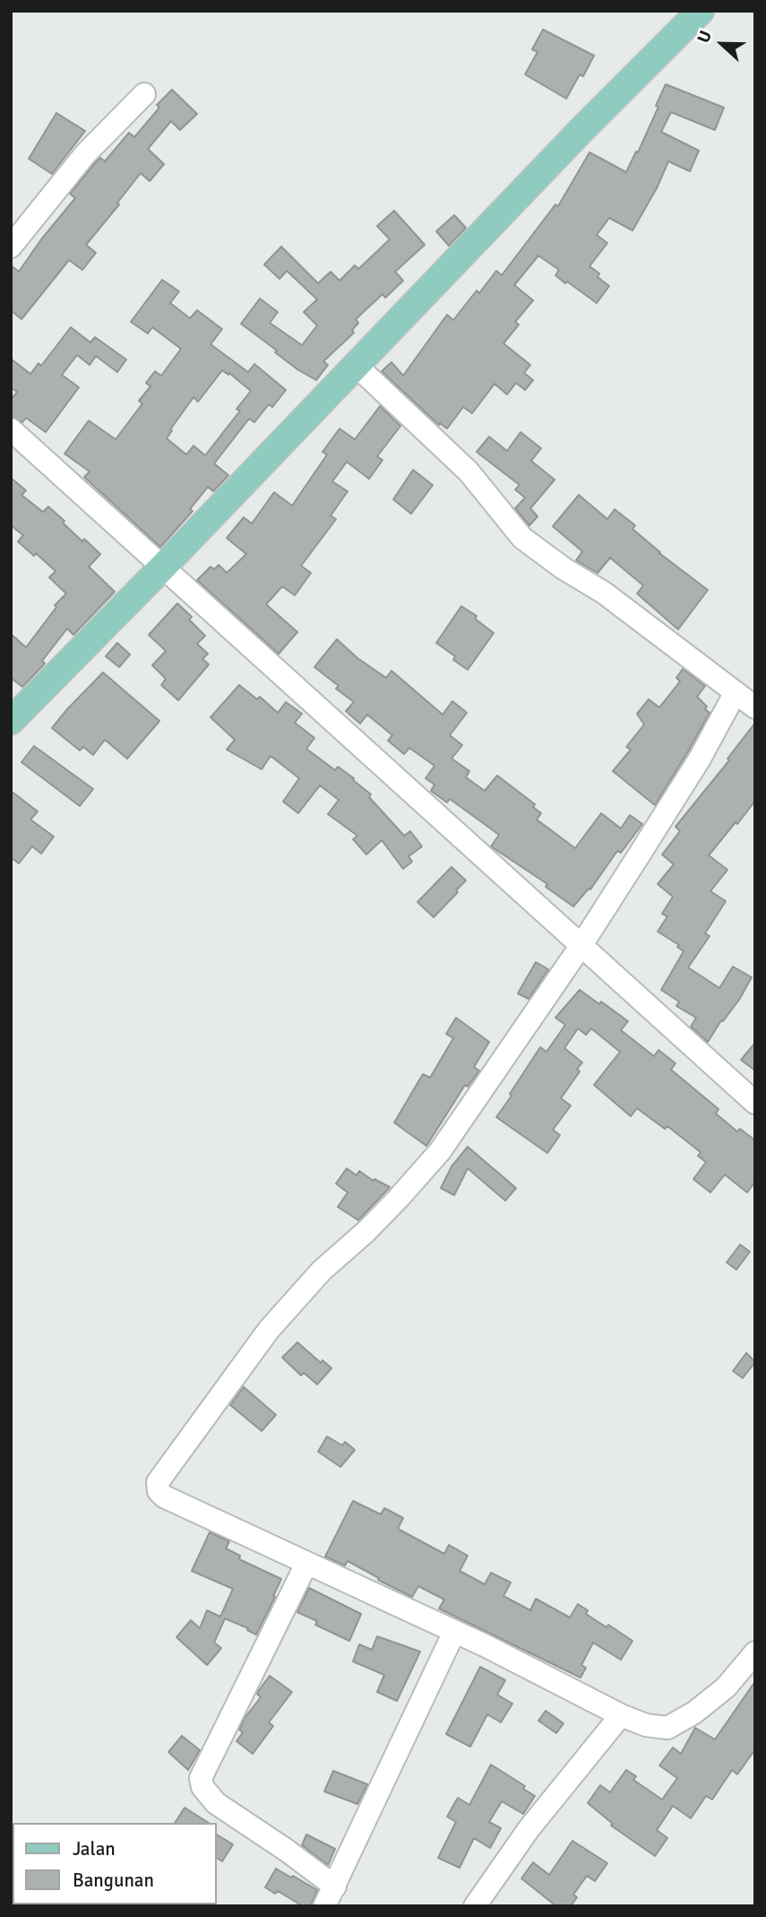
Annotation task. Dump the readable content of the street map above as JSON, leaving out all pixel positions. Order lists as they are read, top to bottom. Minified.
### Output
{"legend":["Jalan","Bangunan"],"north":"left"}
